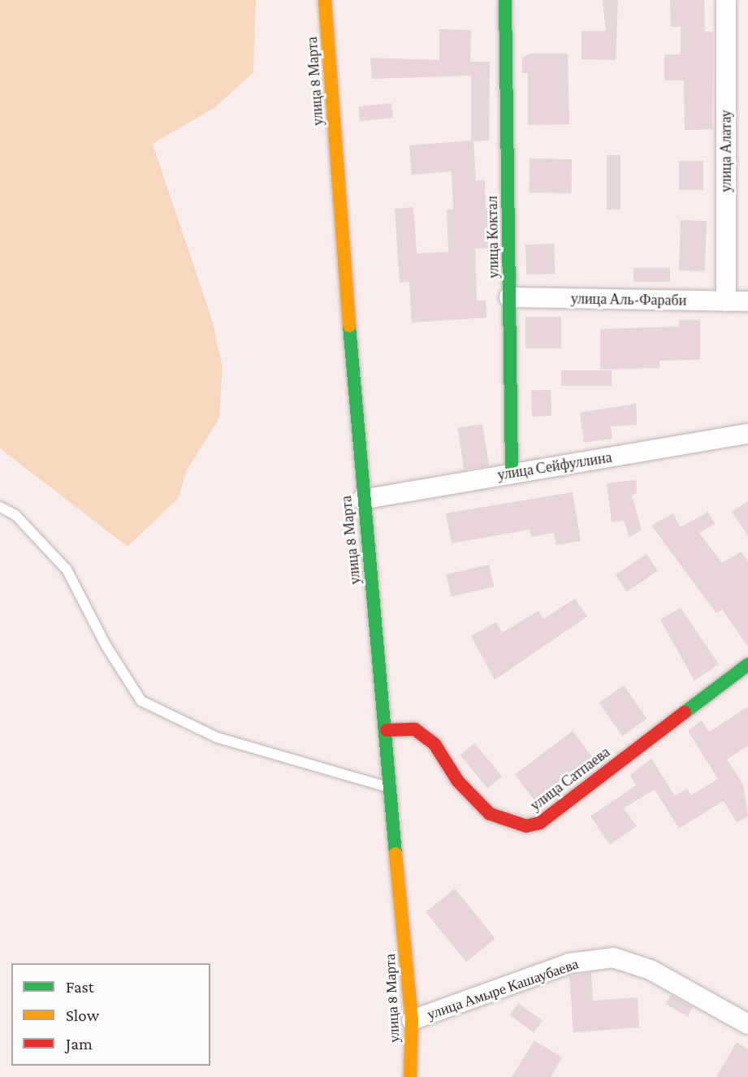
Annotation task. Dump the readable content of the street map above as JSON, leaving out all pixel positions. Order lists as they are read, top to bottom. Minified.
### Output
{"streets":{"street":["улица 8 Марта","улица Алатау","улица Коктал","улица Аль-Фараби","улица Сейфуллина","улица Сатпаева","улица Амыре Кашаубаева"]},"crossings":[["улица 8 Марта","улица Сейфуллина"],["улица 8 Марта","улица Сатпаева"],["улица 8 Марта","улица Амыре Кашаубаева"],["улица Алатау","улица Аль-Фараби"],["улица Коктал","улица Аль-Фараби"],["улица Коктал","улица Сейфуллина"]],"legend":["Fast","Slow","Jam"]}
